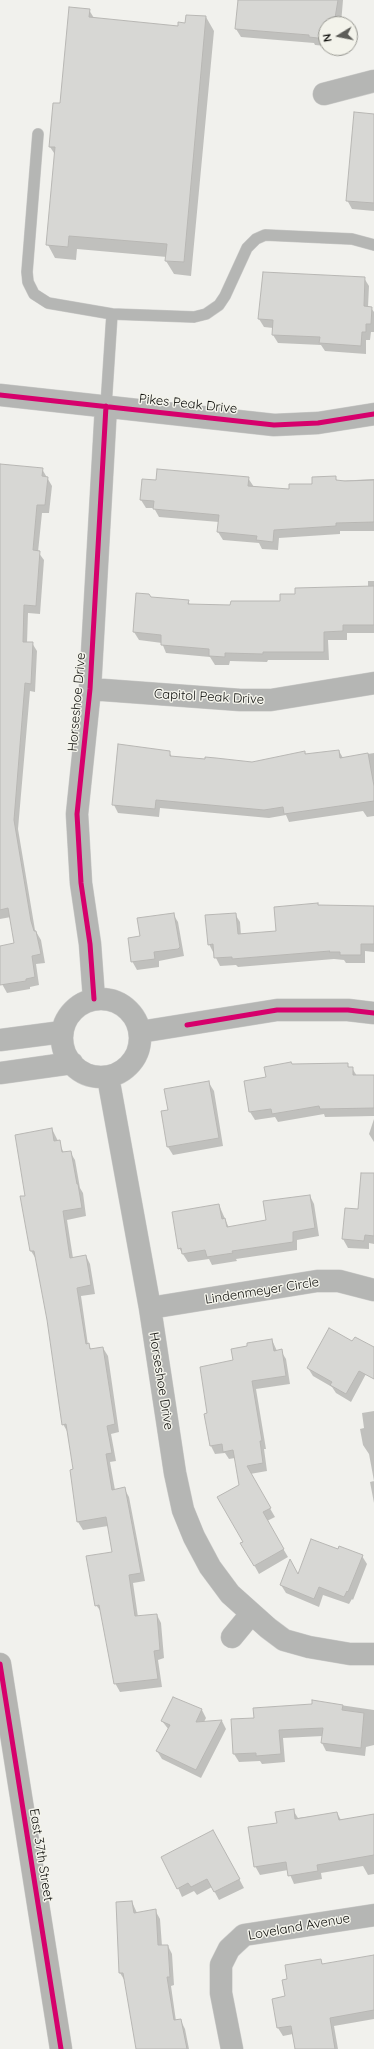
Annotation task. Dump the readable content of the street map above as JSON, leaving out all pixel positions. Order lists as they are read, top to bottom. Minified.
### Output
{"streets":{"main road":["East 37th Street"],"street":["Pikes Peak Drive","Capitol Peak Drive","Horseshoe Drive","Lindenmeyer Circle","Loveland Avenue"]},"crossings":[["Pikes Peak Drive","Horseshoe Drive"],["Capitol Peak Drive","Horseshoe Drive"],["Horseshoe Drive","Lindenmeyer Circle"]],"north":"left"}
